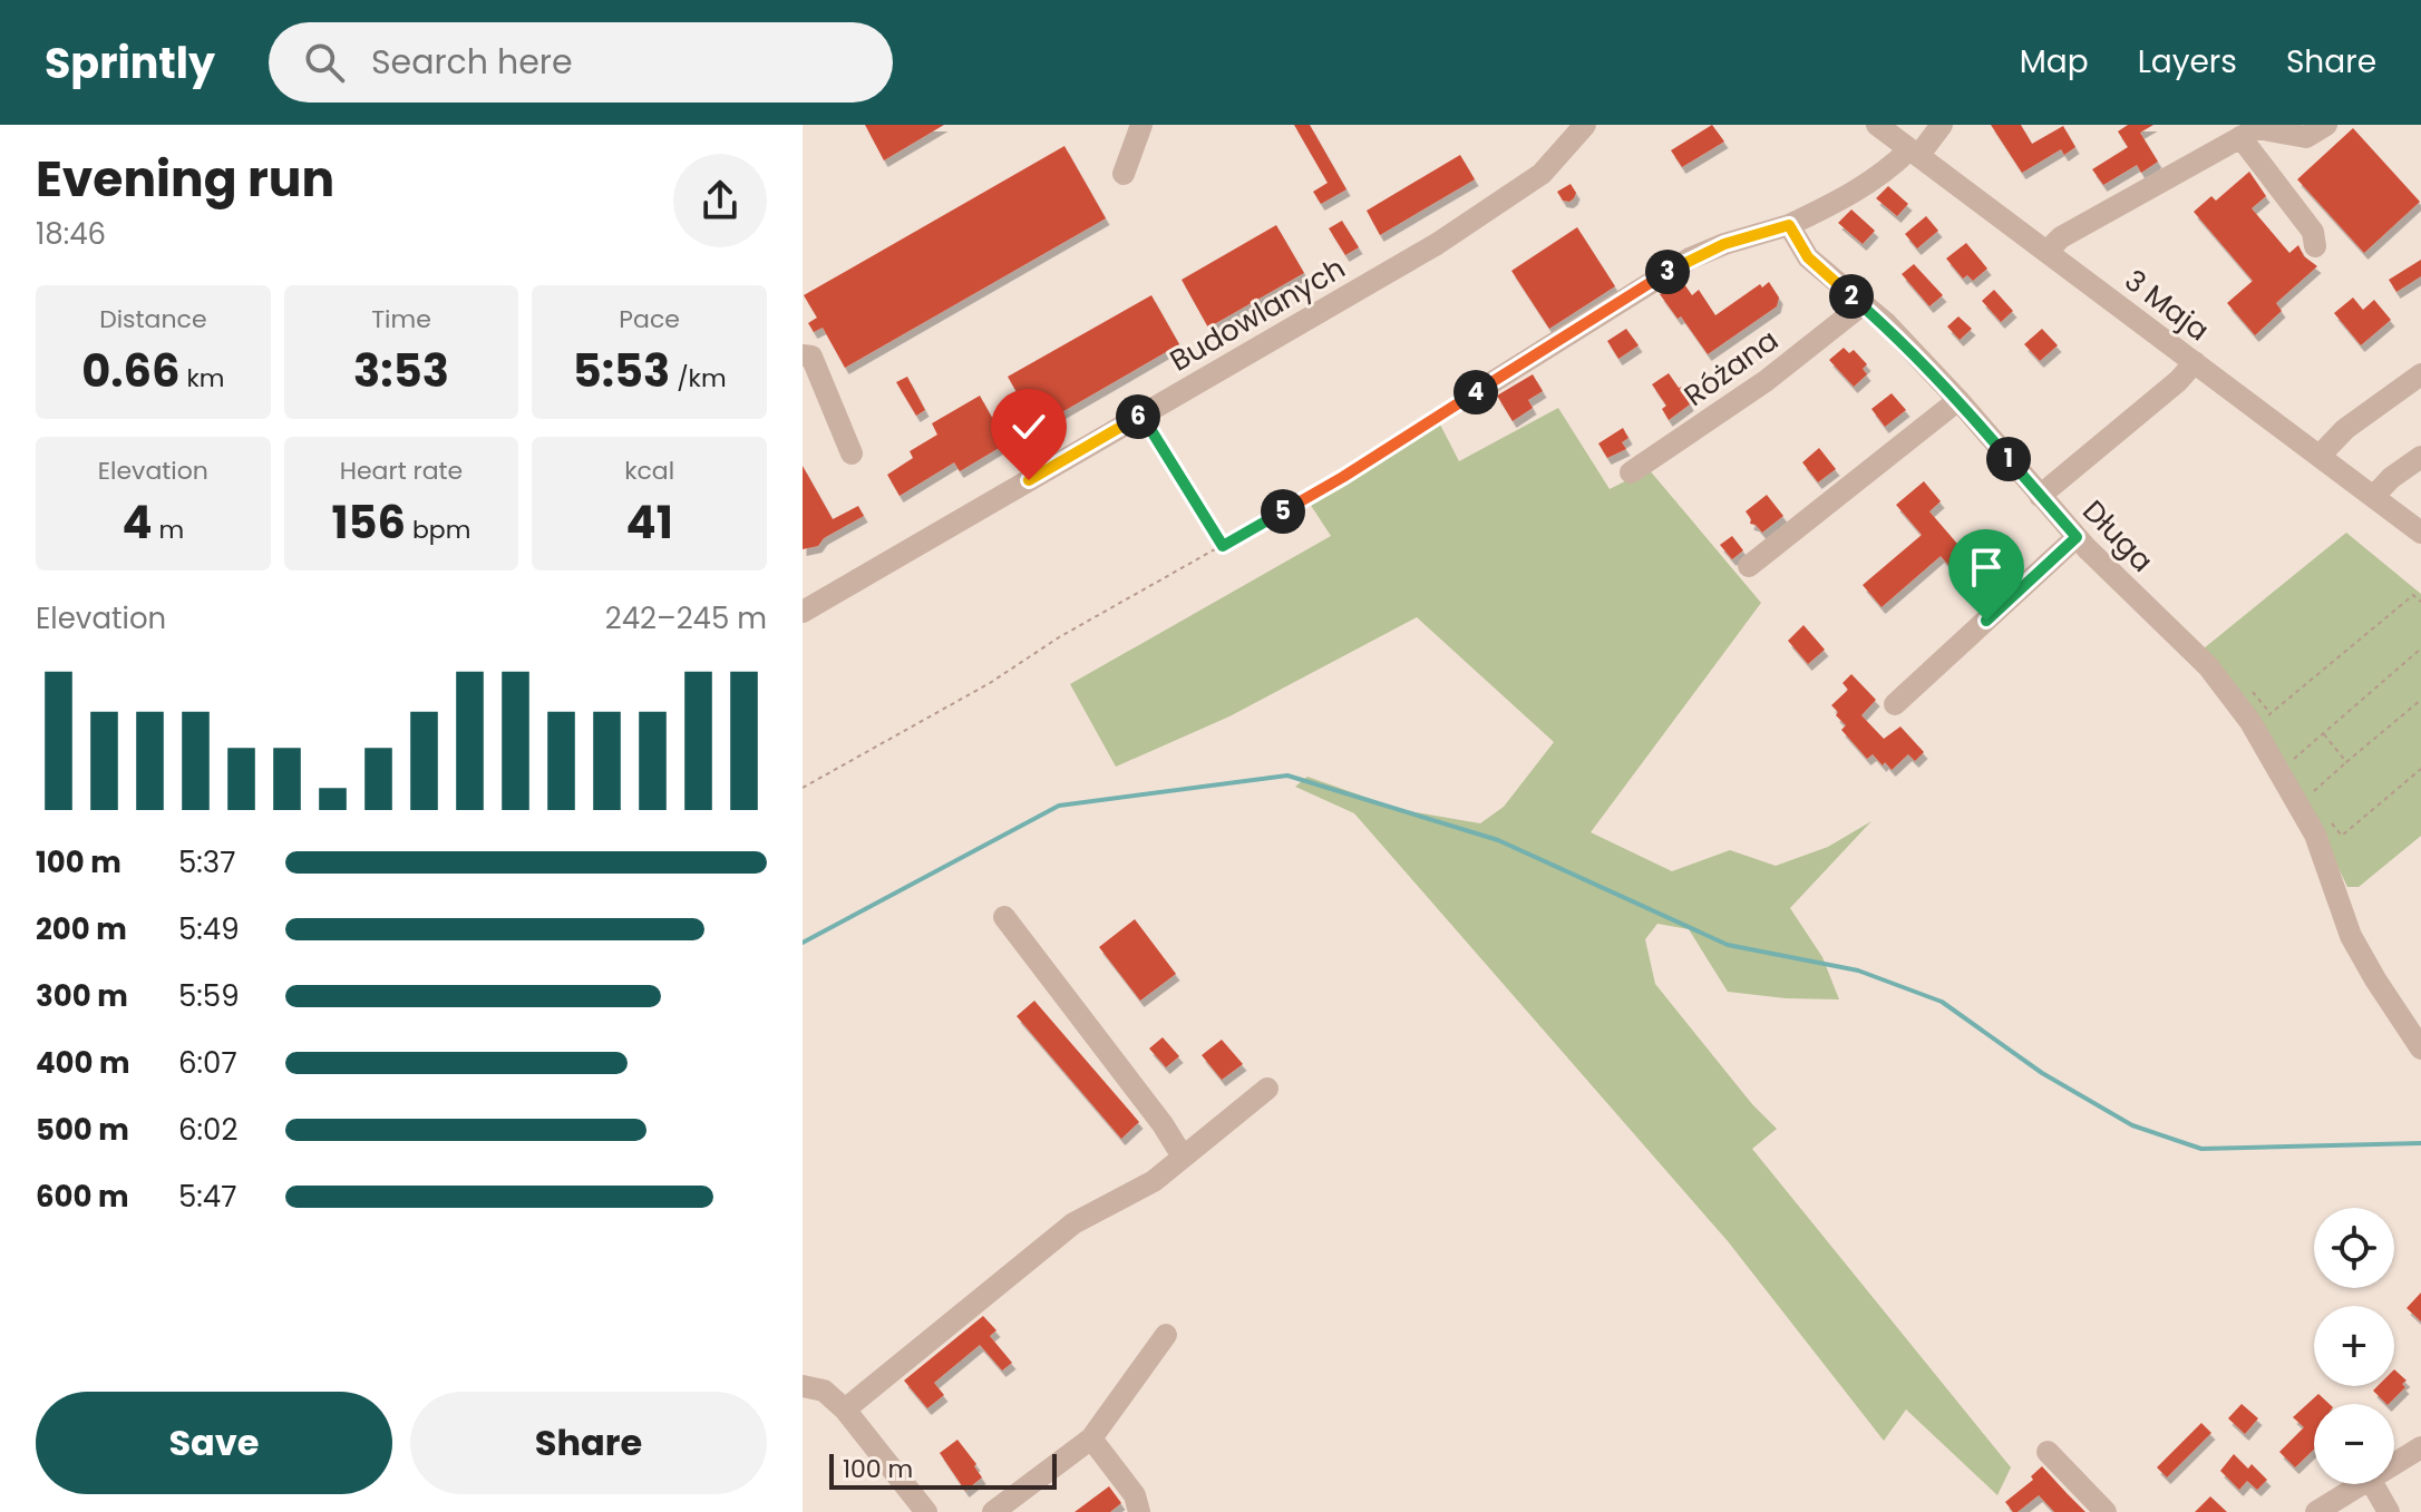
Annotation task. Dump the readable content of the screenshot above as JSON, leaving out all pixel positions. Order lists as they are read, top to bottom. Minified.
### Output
{"streets":{"street":["3 Maja","Budowlanych","Różana","Długa"]},"crossings":[["Różana","Długa"]],"scale_bar":"100 m","page":{"header":"Sprintly","search":"Search here","nav":["Map","Layers","Share"],"heading":["Evening run","18:46"],"pins":["3","2","4","6","1","5"],"stats":[["Distance","0.66 km"],["Time","3:53"],["Pace","5:53 /km"],["Elevation","4 m"],["Heart rate","156 bpm"],["kcal","41"]],"chart":["Elevation","242–245 m"],"list":[{"name":"100 m","note":"5:37"},{"name":"200 m","note":"5:49"},{"name":"300 m","note":"5:59"},{"name":"400 m","note":"6:07"},{"name":"500 m","note":"6:02"},{"name":"600 m","note":"5:47"}],"map_buttons":["+","−"],"buttons":["Save","Share"],"scale":"100 m"}}
